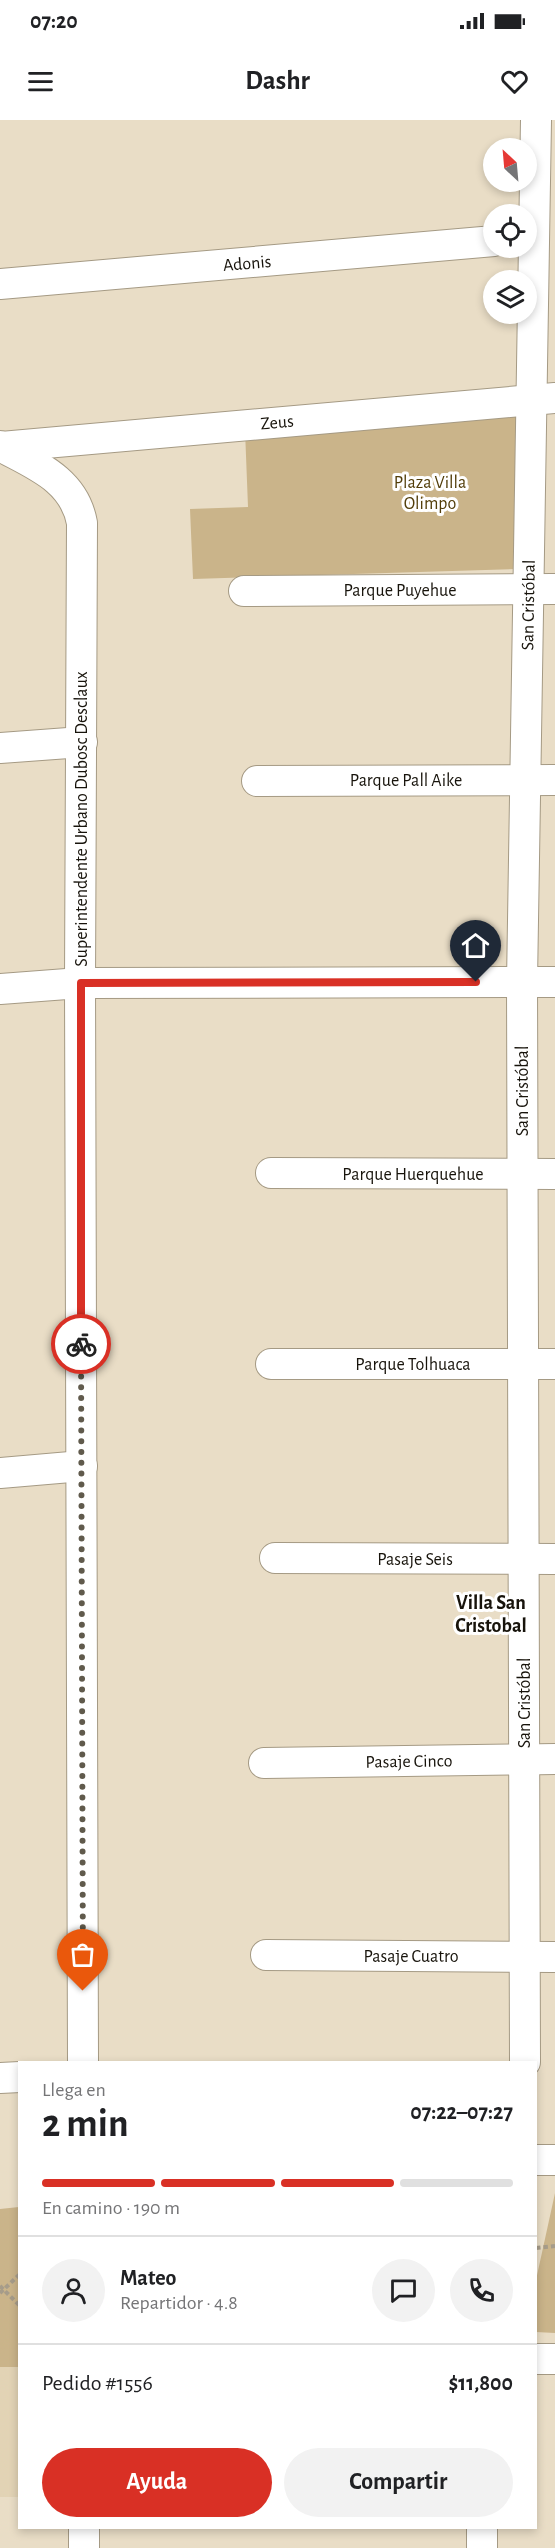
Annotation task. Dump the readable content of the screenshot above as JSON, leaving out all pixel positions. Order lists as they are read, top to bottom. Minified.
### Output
{"streets":{"street":["Adonis","Zeus","Parque Puyehue","San Cristóbal","Parque Pall Aike","Superintendente Urbano Dubosc Desclaux","Parque Huerquehue","Parque Tolhuaca","Pasaje Seis","Pasaje Cinco","Pasaje Cuatro"]},"crossings":[["Zeus","San Cristóbal"],["Zeus","Superintendente Urbano Dubosc Desclaux"],["Parque Puyehue","San Cristóbal"],["San Cristóbal","Parque Pall Aike"],["San Cristóbal","Parque Huerquehue"],["San Cristóbal","Parque Tolhuaca"],["San Cristóbal","Pasaje Seis"],["San Cristóbal","Pasaje Cinco"],["San Cristóbal","Pasaje Cuatro"]],"districts":["Villa San Cristobal"],"parks":["Plaza Villa Olimpo"],"north":"top left","page":{"status":"07:20","header":"Dashr","heading":["2 min","Llega en","07:22–07:27"],"panel":["Mateo","Repartidor · 4.8","Pedido #1556","$11,800"],"bar":"En camino · 190 m","buttons":["Ayuda","Compartir"]}}
